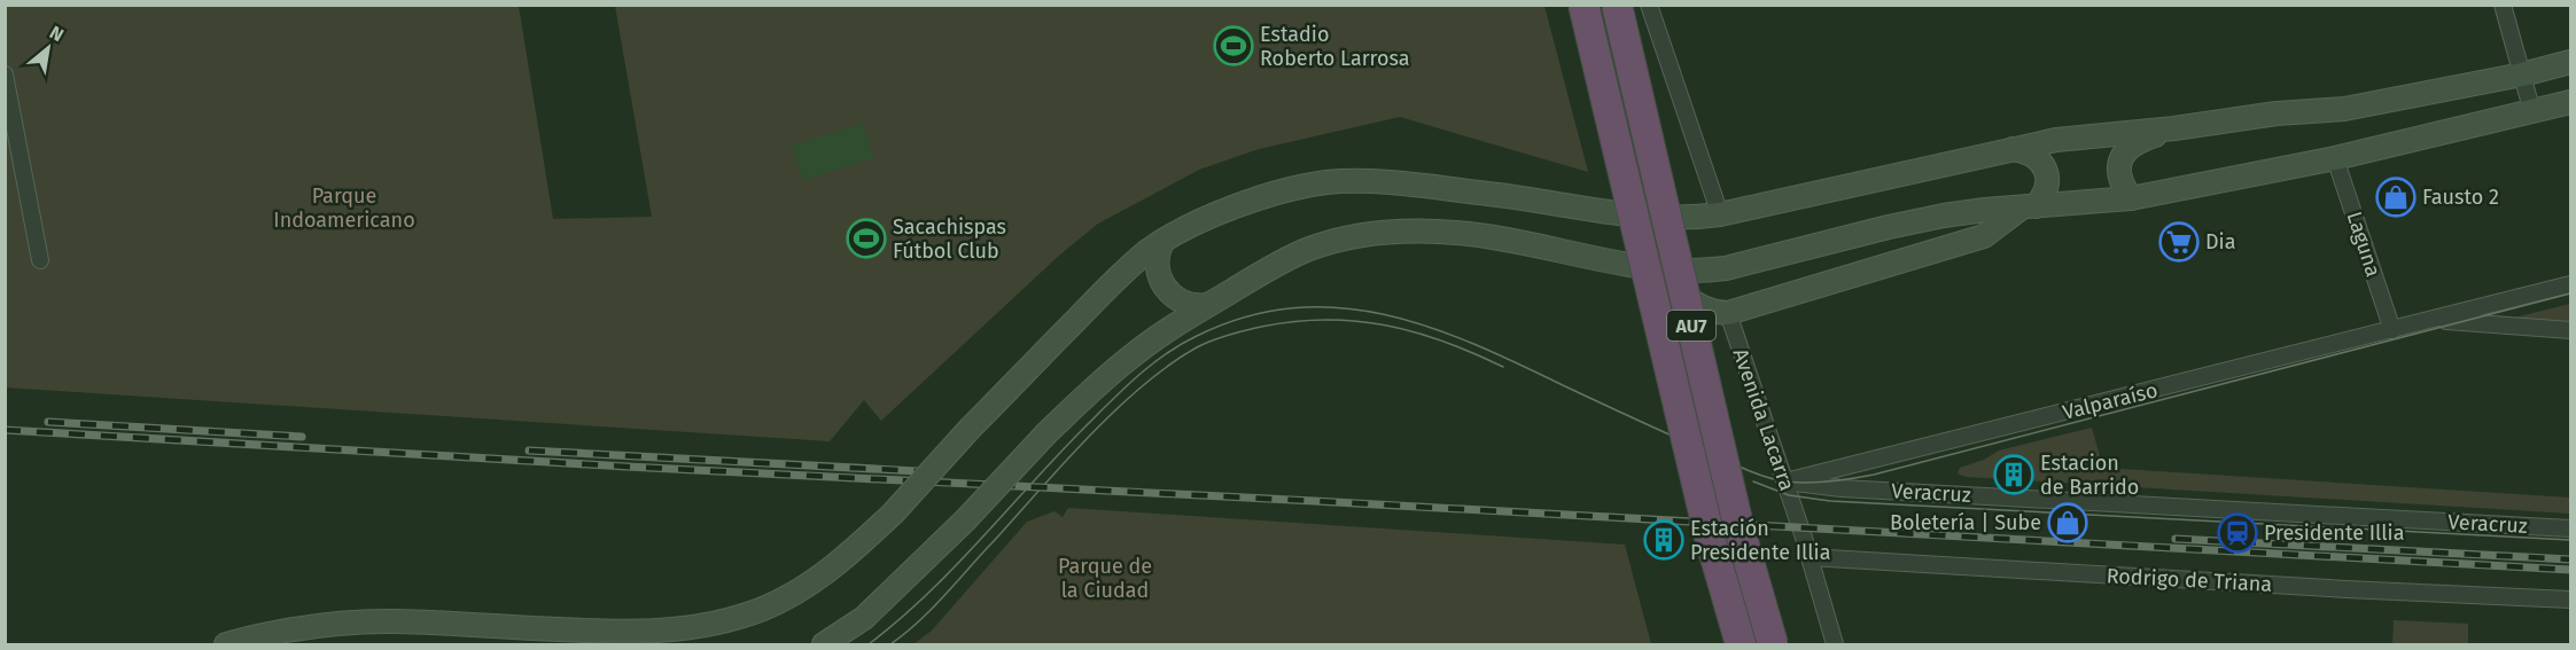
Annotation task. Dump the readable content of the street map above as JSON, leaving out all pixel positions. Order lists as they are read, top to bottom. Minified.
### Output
{"streets":{"highway":["AU7"],"street":["Laguna","Valparaíso","Avenida Lacarra","Veracruz","Rodrigo de Triana"]},"crossings":[["Laguna","Valparaíso"],["Valparaíso","Avenida Lacarra"],["Valparaíso","Veracruz"],["Avenida Lacarra","Veracruz"],["Avenida Lacarra","Rodrigo de Triana"]],"parks":["Parque Indoamericano","Parque de la Ciudad"],"places":{"sports":["Estadio Roberto Larrosa","Sacachispas Fútbol Club"],"shop":["Fausto 2","Boletería | Sube"],"supermarket":["Dia"],"building":["Estacion de Barrido","Estación Presidente Illia"],"station":["Presidente Illia"]},"north":"top right"}
